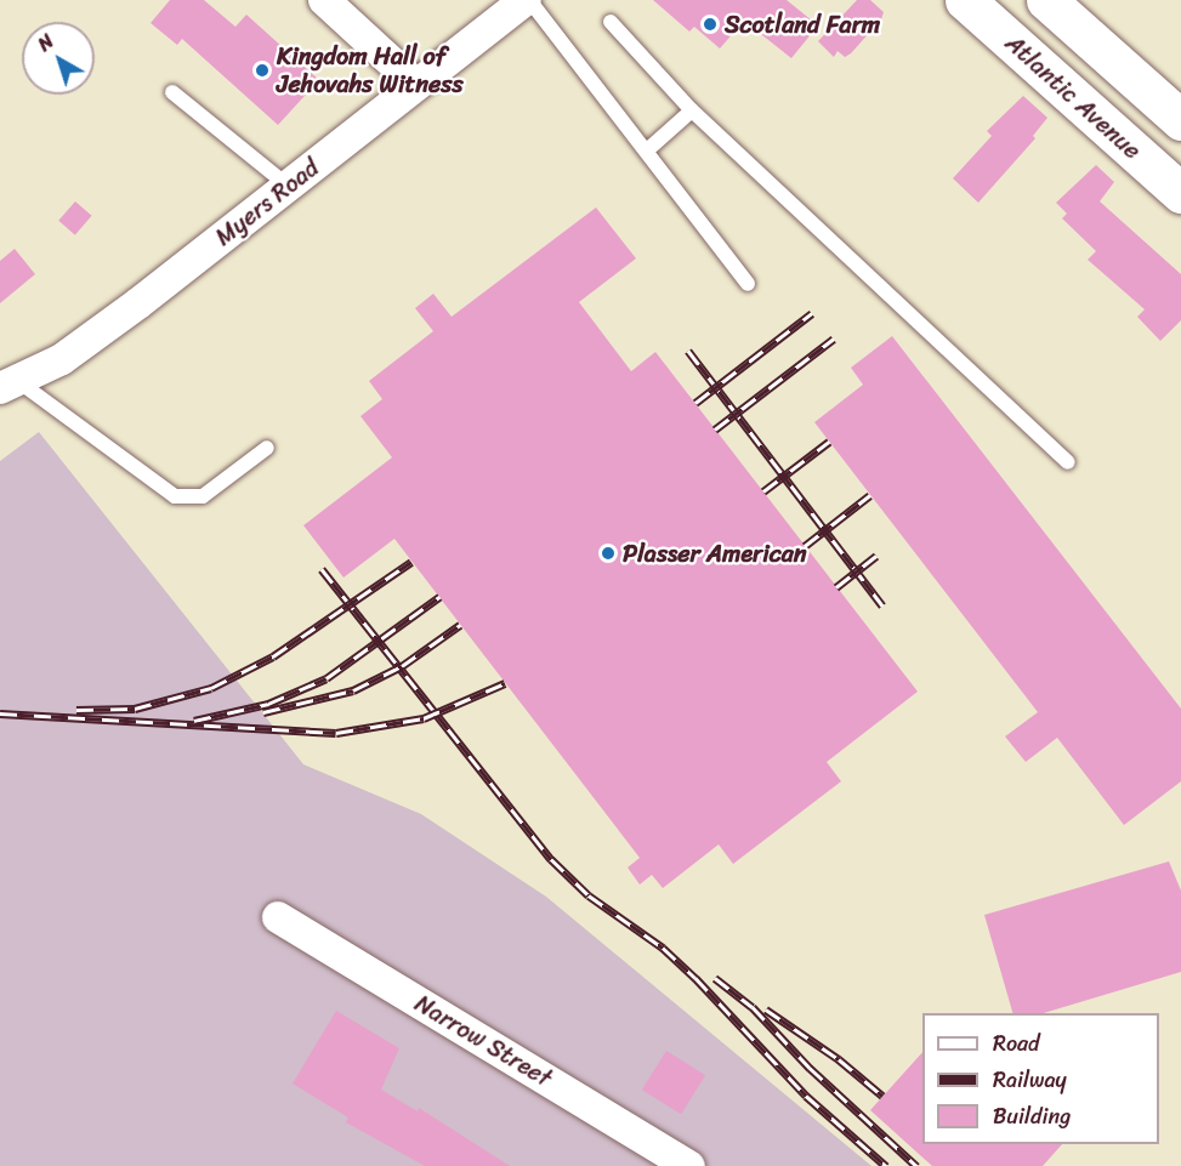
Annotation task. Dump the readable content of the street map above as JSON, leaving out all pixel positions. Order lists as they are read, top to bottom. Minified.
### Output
{"streets":{"main road":["Atlantic Avenue"],"street":["Myers Road","Narrow Street"]},"places":["Scotland Farm","Kingdom Hall of Jehovahs Witness","Plasser American"],"legend":["Road","Railway","Building"],"north":"top left"}
